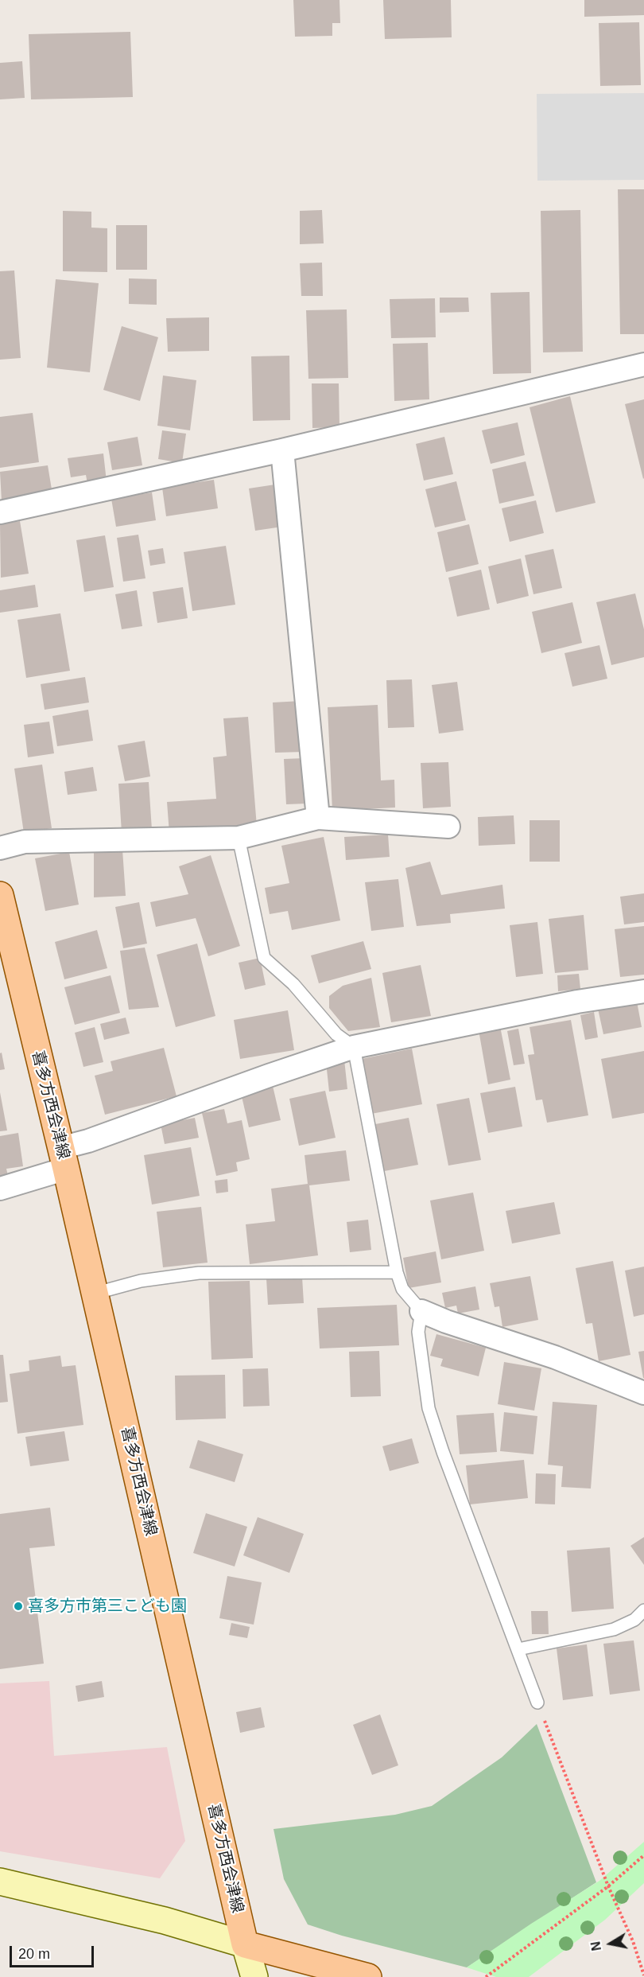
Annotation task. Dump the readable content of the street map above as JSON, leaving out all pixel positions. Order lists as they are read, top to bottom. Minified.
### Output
{"streets":{"main road":["喜多方西会津線"]},"places":["喜多方市第三こども園"],"scale_bar":"20 m","north":"left"}
